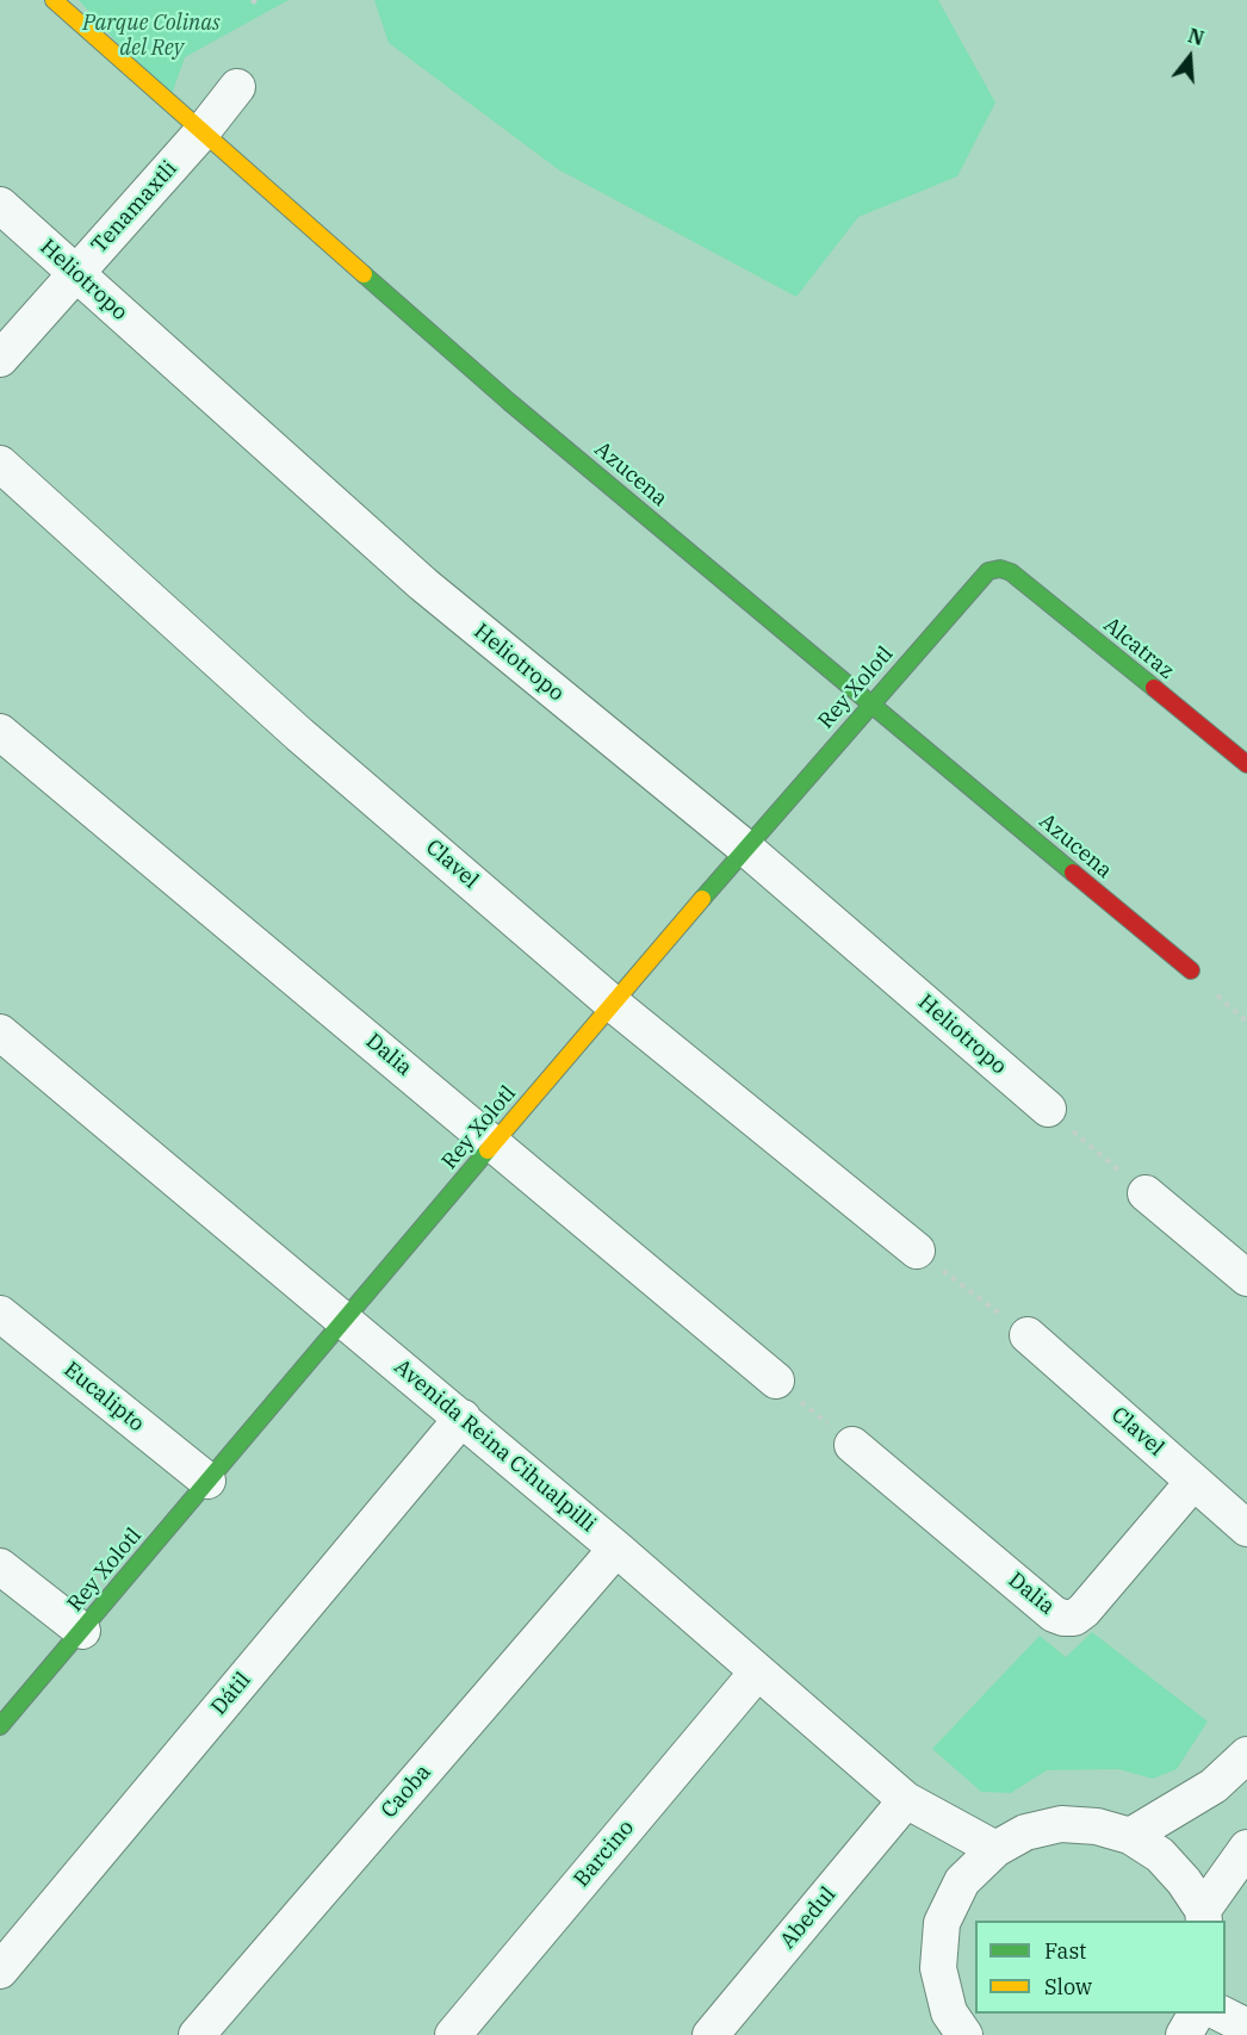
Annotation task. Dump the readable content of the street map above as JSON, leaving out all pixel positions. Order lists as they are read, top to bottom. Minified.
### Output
{"streets":{"street":["Tenamaxtli","Heliotropo","Azucena","Alcatraz","Rey Xolotl","Clavel","Dalia","Eucalipto","Avenida Reina Cihualpilli","Dátil","Caoba","Barcino","Abedul"]},"crossings":[["Tenamaxtli","Heliotropo"],["Tenamaxtli","Azucena"],["Heliotropo","Rey Xolotl"],["Azucena","Rey Xolotl"],["Alcatraz","Rey Xolotl"],["Rey Xolotl","Clavel"],["Rey Xolotl","Dalia"],["Rey Xolotl","Eucalipto"],["Rey Xolotl","Avenida Reina Cihualpilli"],["Clavel","Dalia"],["Avenida Reina Cihualpilli","Dátil"],["Avenida Reina Cihualpilli","Caoba"],["Avenida Reina Cihualpilli","Barcino"],["Avenida Reina Cihualpilli","Abedul"]],"parks":["Parque Colinas del Rey"],"legend":["Fast","Slow"],"north":"top"}
